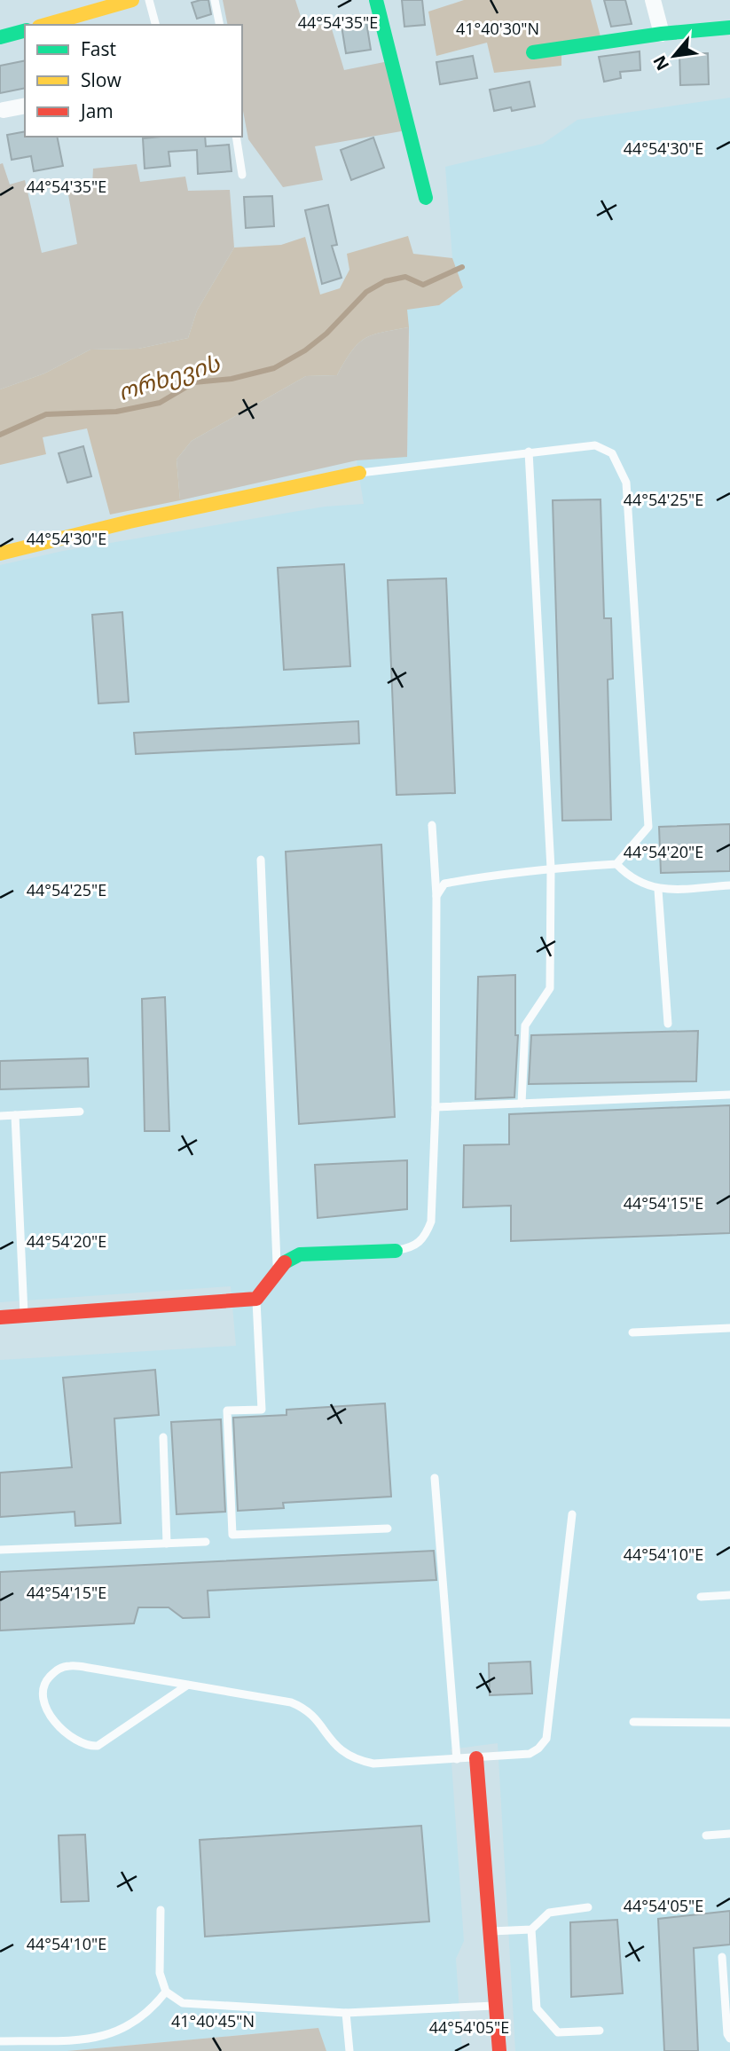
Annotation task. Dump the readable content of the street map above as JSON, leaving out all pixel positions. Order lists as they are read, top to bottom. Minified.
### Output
{"water":["ორხევის"],"legend":["Fast","Slow","Jam"],"north":"bottom left","coordinates":["44°54'35\"E","41°40'30\"N","44°54'30\"E","44°54'25\"E","44°54'20\"E","44°54'15\"E","44°54'10\"E","44°54'05\"E","41°40'45\"N"]}
